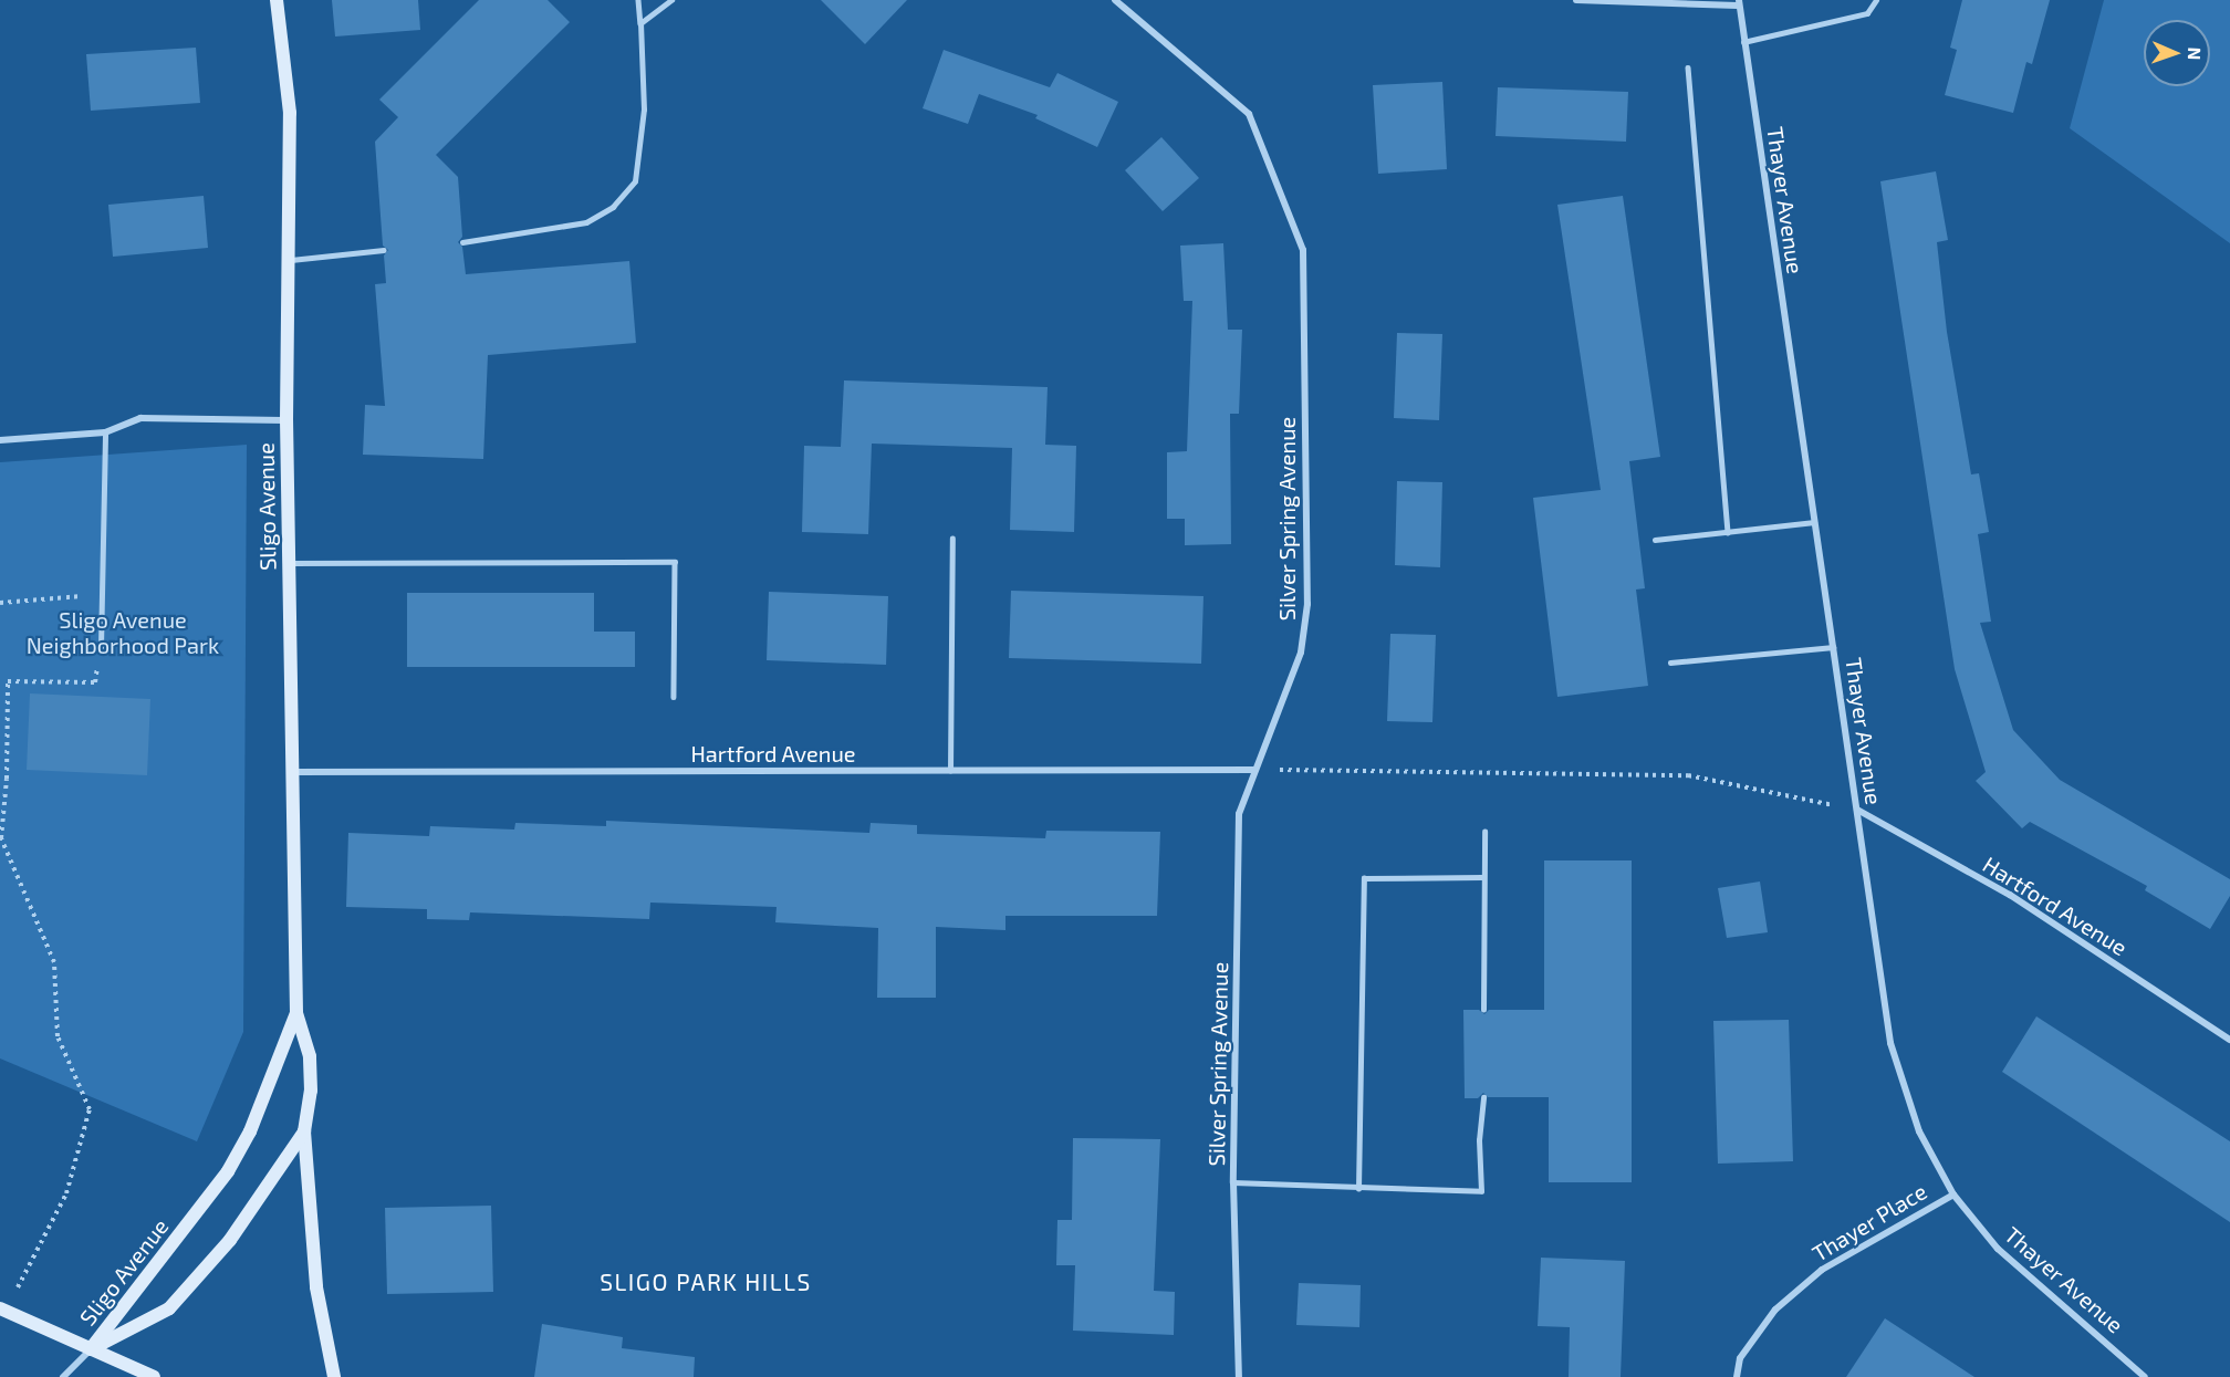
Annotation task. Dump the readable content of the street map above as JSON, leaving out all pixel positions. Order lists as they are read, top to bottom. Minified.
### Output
{"streets":{"street":["Thayer Avenue","Sligo Avenue","Silver Spring Avenue","Hartford Avenue","Thayer Place"]},"crossings":[["Thayer Avenue","Hartford Avenue"],["Thayer Avenue","Thayer Place"],["Sligo Avenue","Hartford Avenue"],["Silver Spring Avenue","Hartford Avenue"]],"districts":["SLIGO PARK HILLS"],"parks":["Sligo Avenue Neighborhood Park"],"north":"right"}
